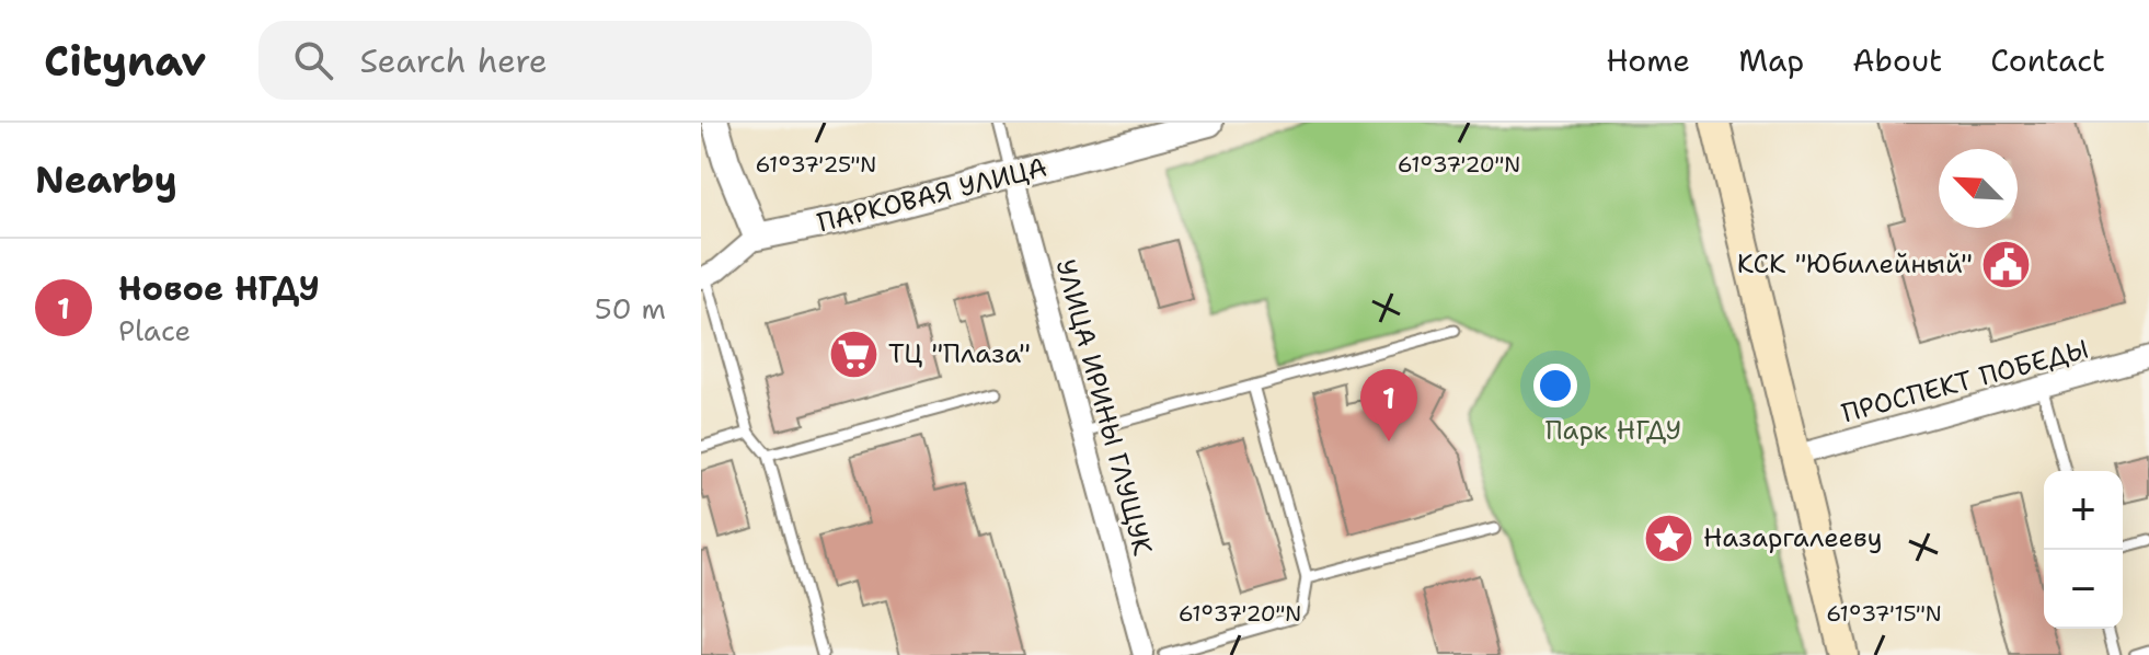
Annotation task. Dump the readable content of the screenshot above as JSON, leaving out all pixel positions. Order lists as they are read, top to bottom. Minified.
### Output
{"streets":{"street":["ПАРКОВАЯ УЛИЦА","ПРОСПЕКТ ПОБЕДЫ","УЛИЦА ИРИНЫ ГЛУЩУК"]},"crossings":[["ПАРКОВАЯ УЛИЦА","УЛИЦА ИРИНЫ ГЛУЩУК"]],"parks":["Парк НГДУ"],"places":{"public building":["КСК \"Юбилейный\""],"supermarket":["ТЦ \"Плаза\""],"place":["Назаргалееву"]},"north":"top left","page":{"header":"Citynav","search":"Search here","nav":["Home","Map","About","Contact"],"heading":"Nearby","list":[{"mark":"1","name":"Новое НГДУ","note":"Place","value":"50 m"}],"pins":"1","map_buttons":["+","−"]},"coordinates":["61°37'25\"N","61°37'20\"N","61°37'15\"N"]}
